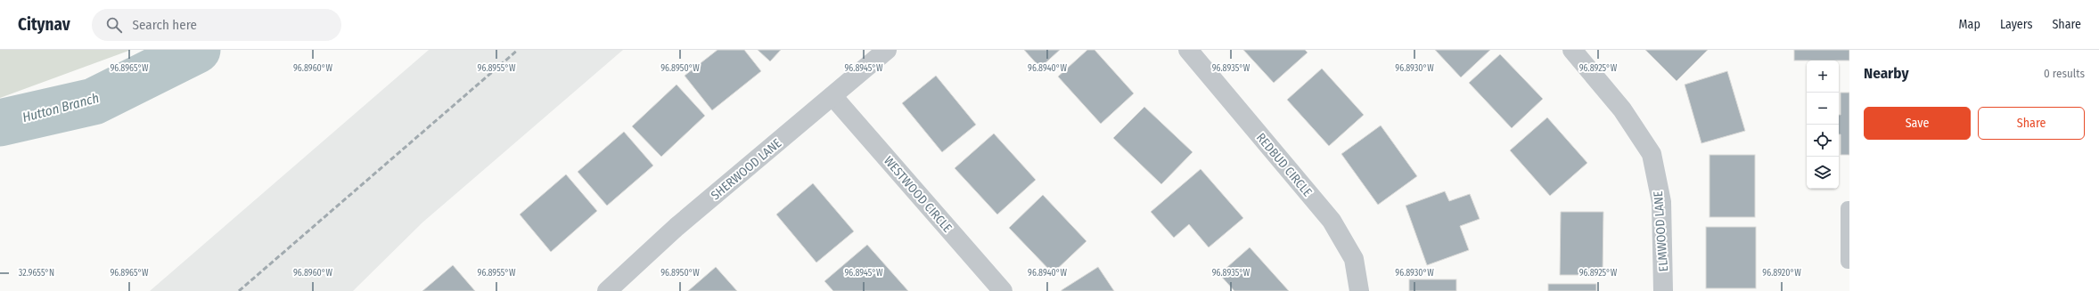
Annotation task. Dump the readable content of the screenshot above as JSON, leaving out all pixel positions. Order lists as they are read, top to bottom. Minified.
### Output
{"streets":{"street":["REDBUD CIRCLE","SHERWOOD LANE","WESTWOOD CIRCLE","ELMWOOD LANE"]},"crossings":[["SHERWOOD LANE","WESTWOOD CIRCLE"]],"water":["Hutton Branch"],"page":{"header":"Citynav","search":"Search here","nav":["Map","Layers","Share"],"heading":["Nearby","0 results"],"map_buttons":["+","−"],"buttons":["Save","Share"]},"coordinates":["96.8965°W","96.8960°W","96.8955°W","96.8950°W","96.8945°W","96.8940°W","96.8935°W","96.8930°W","96.8925°W","32.9655°N","96.8920°W"]}
